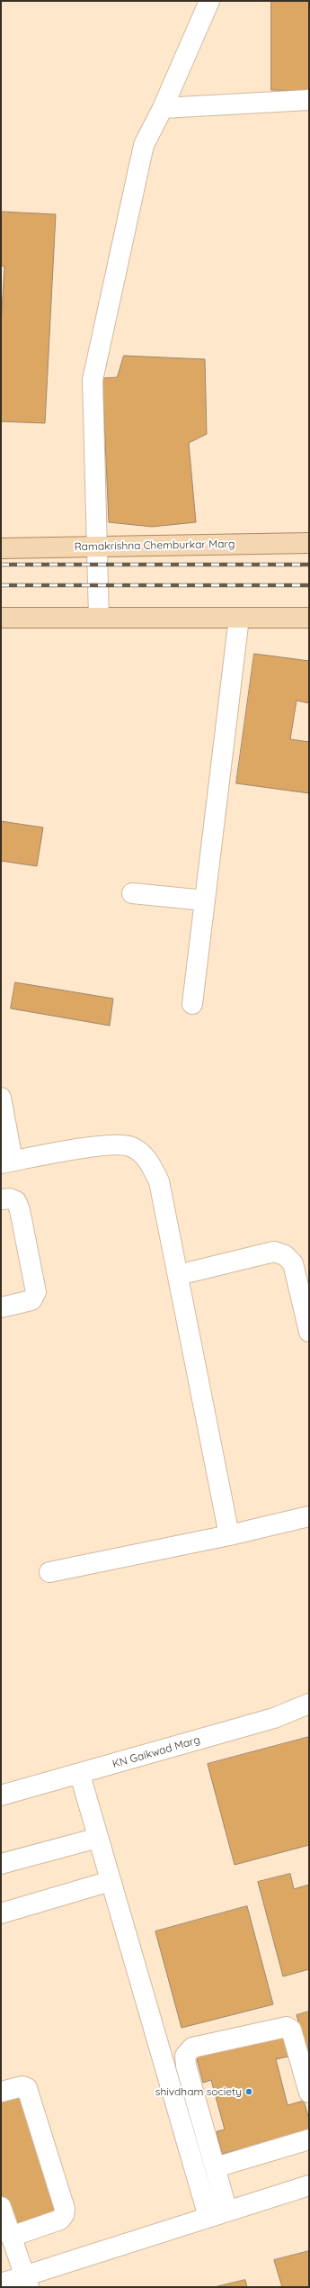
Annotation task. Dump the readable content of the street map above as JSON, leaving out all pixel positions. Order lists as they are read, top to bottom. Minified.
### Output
{"streets":{"main road":["Ramakrishna Chemburkar Marg"],"street":["KN Gaikwad Marg"]},"places":["shivdham society"]}
